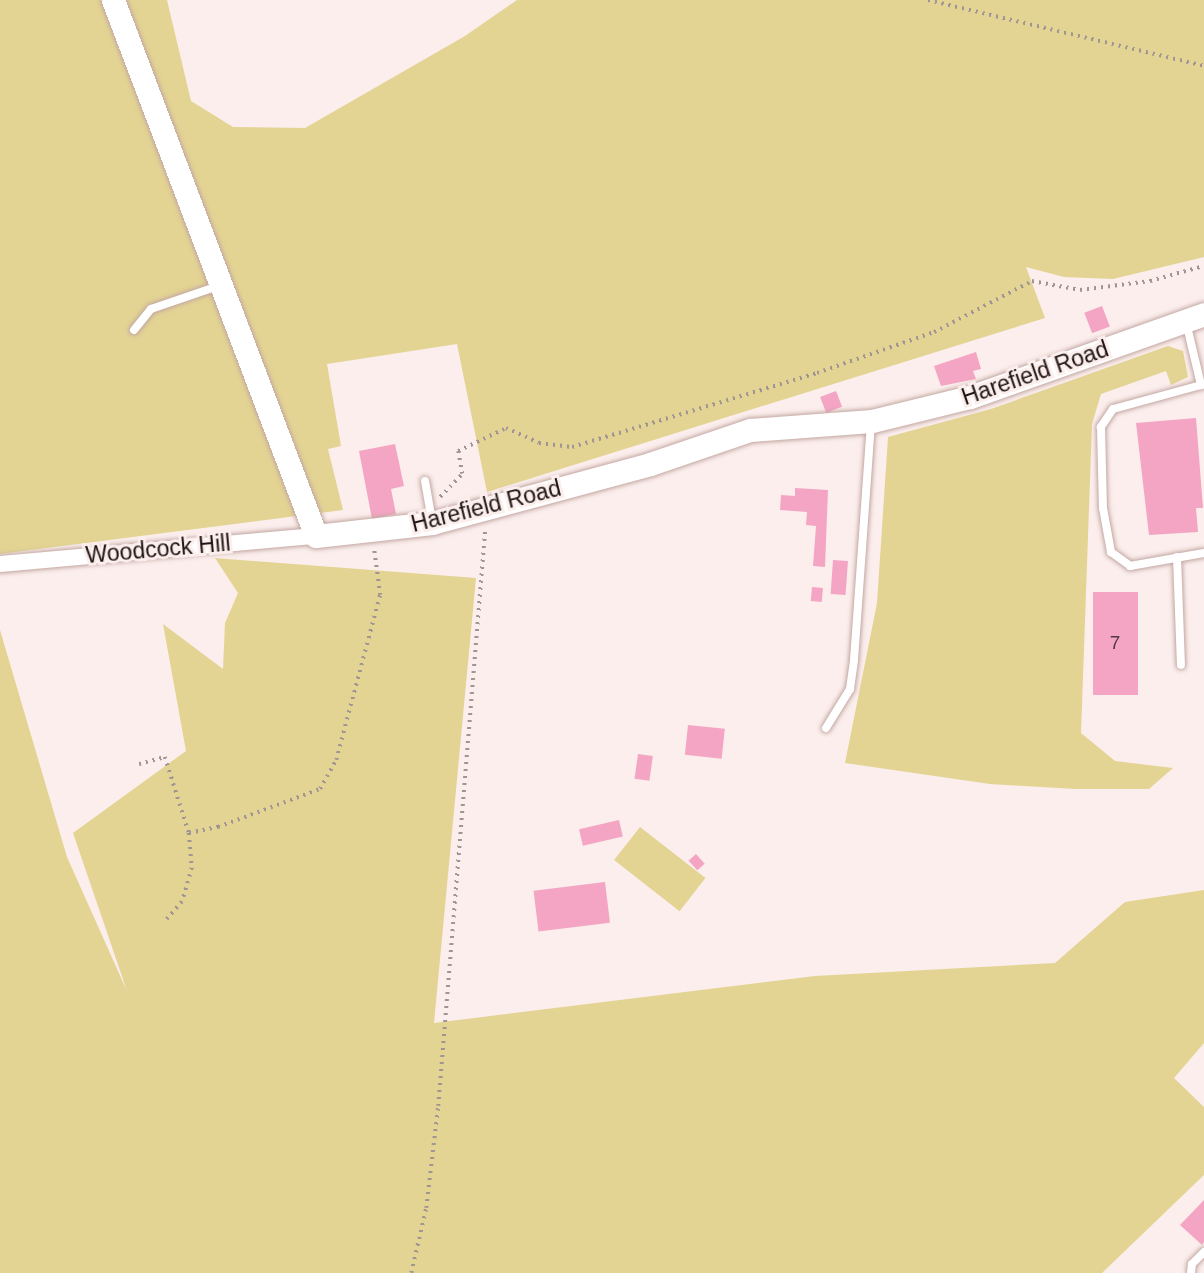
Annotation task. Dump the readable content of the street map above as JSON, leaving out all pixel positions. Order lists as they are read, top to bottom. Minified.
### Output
{"streets":{"street":["Harefield Road","Woodcock Hill"]},"crossings":[["Harefield Road","Woodcock Hill"]],"house_numbers":["7"]}
